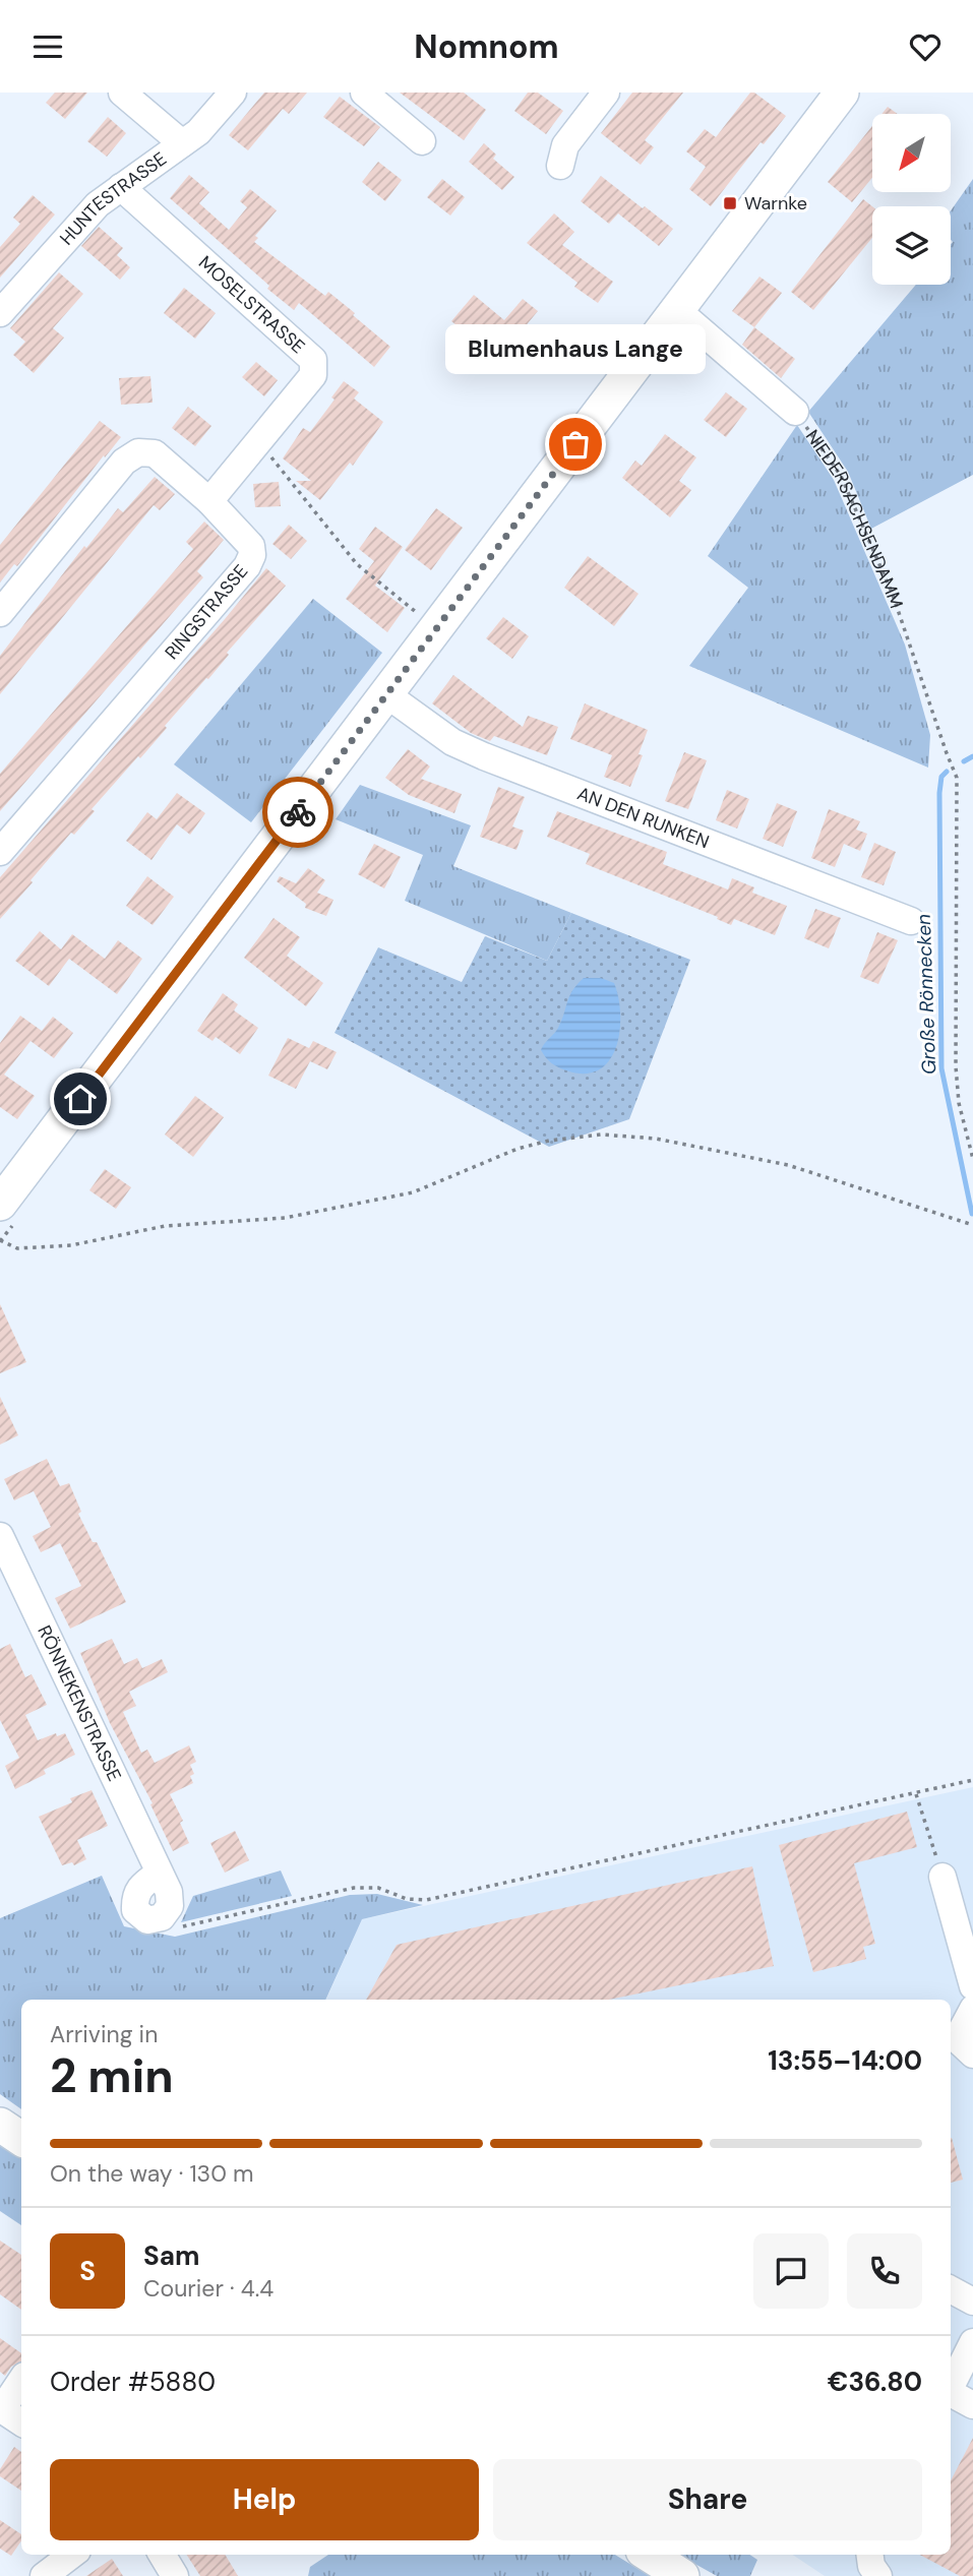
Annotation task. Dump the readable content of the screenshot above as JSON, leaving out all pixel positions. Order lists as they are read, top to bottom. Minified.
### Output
{"streets":{"street":["HUNTESTRASSE","MOSELSTRASSE","NIEDERSACHSENDAMM","RINGSTRASSE","AN DEN RUNKEN","RÖNNEKENSTRASSE"]},"crossings":[["HUNTESTRASSE","MOSELSTRASSE"],["MOSELSTRASSE","RINGSTRASSE"]],"water":["Große Rönnecken"],"places":{"transit":["Warnke"],"other":["Blumenhaus Lange"]},"north":"bottom left","page":{"header":"Nomnom","bubble":"Blumenhaus Lange","heading":["2 min","Arriving in","13:55–14:00"],"panel":["Sam","Courier · 4.4","Order #5880","€36.80"],"bar":"On the way · 130 m","round":"S","buttons":["Help","Share"]}}
